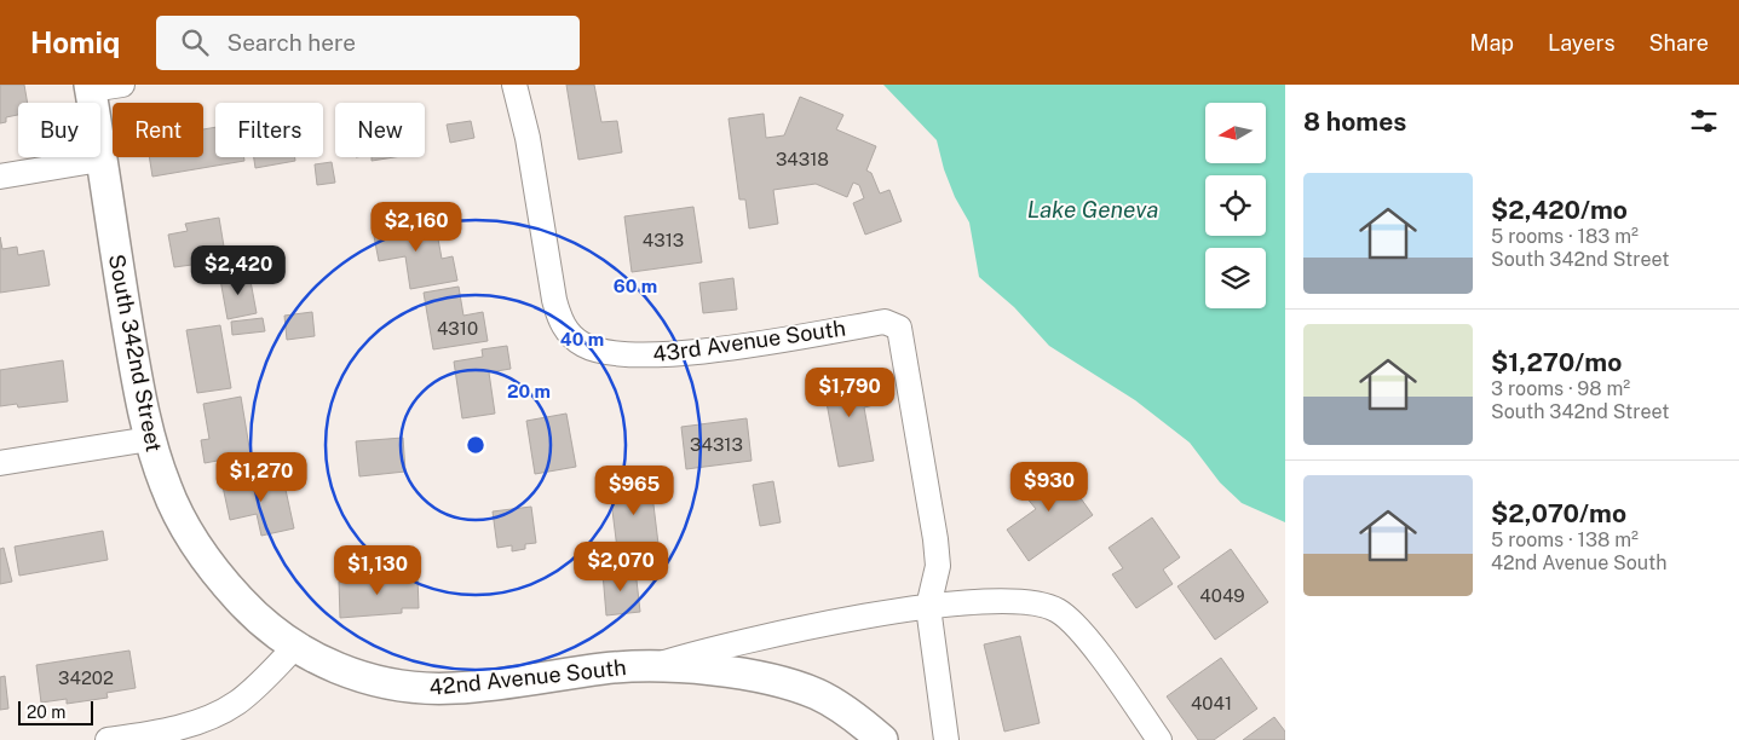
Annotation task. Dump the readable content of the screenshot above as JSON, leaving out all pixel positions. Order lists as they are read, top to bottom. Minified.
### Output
{"streets":{"street":["43rd Avenue South","South 342nd Street","42nd Avenue South"]},"crossings":[["43rd Avenue South","42nd Avenue South"],["South 342nd Street","42nd Avenue South"]],"water":["Lake Geneva"],"house_numbers":["34318","4313","4310","34313","4049","34202","4041"],"scale_bar":"20 m","north":"left","page":{"header":"Homiq","search":"Search here","nav":["Map","Layers","Share"],"heading":"8 homes","chip":["Buy","Rent","Filters","New"],"list":[{"name":"$2,420/mo","note":"5 rooms · 183 m² · South 342nd Street"},{"name":"$1,270/mo","note":"3 rooms · 98 m² · South 342nd Street"},{"name":"$2,070/mo","note":"5 rooms · 138 m² · 42nd Avenue South"}],"price":["$2,160","$2,420","$1,790","$1,270","$930","$965","$2,070","$1,130"],"scale":"20 m"},"rings":["60 m","40 m","20 m"]}
